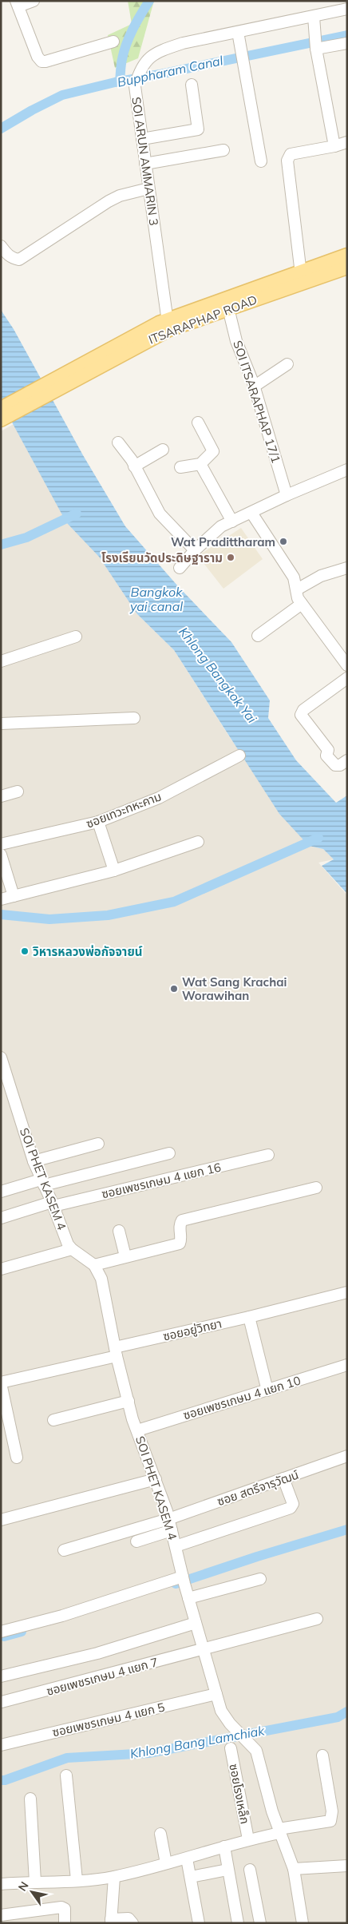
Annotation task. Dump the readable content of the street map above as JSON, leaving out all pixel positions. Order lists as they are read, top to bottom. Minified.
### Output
{"streets":{"main road":["ITSARAPHAP ROAD"],"street":["SOI ARUN AMMARIN 3","SOI ITSARAPHAP 17/1","ซอยเทวะทหะคาม","SOI PHET KASEM 4","ซอยเพชรเกษม 4 แยก 16","ซอยอยู่วิทยา","ซอยเพชรเกษม 4 แยก 10","ซอย สตรีจารุวัฒน์","ซอยเพชรเกษม 4 แยก 7","ซอยเพชรเกษม 4 แยก 5","ซอยโรงเหล็ก"]},"crossings":[["SOI ARUN AMMARIN 3","ITSARAPHAP ROAD"],["ITSARAPHAP ROAD","SOI ITSARAPHAP 17/1"],["SOI PHET KASEM 4","ซอยเพชรเกษม 4 แยก 16"],["SOI PHET KASEM 4","ซอยอยู่วิทยา"],["SOI PHET KASEM 4","ซอยเพชรเกษม 4 แยก 10"],["SOI PHET KASEM 4","ซอย สตรีจารุวัฒน์"],["SOI PHET KASEM 4","ซอยเพชรเกษม 4 แยก 7"],["SOI PHET KASEM 4","ซอยเพชรเกษม 4 แยก 5"]],"water":["Buppharam Canal","Bangkok yai canal","Khlong Bangkok Yai","Khlong Bang Lamchiak"],"places":["Wat Pradittharam","โรงเรียนวัดประดิษฐาราม","วิหารหลวงพ่อกัจจายน์","Wat Sang Krachai Worawihan"],"north":"top left"}
